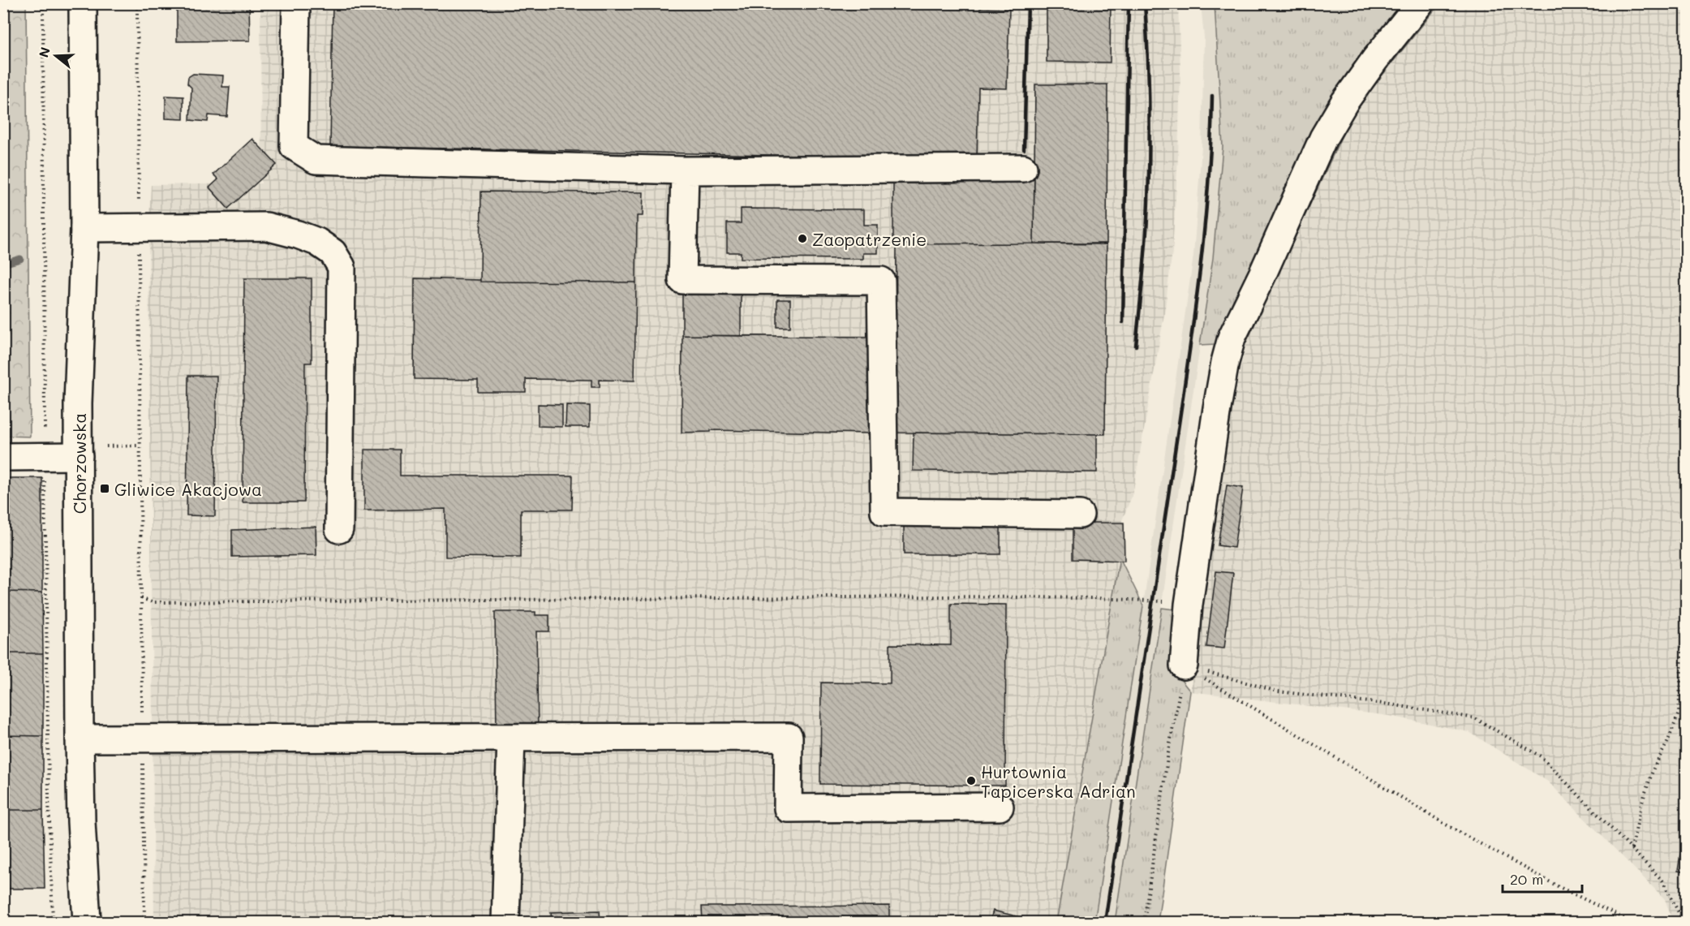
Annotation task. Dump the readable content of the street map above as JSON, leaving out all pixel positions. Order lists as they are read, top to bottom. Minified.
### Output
{"streets":{"main road":["Chorzowska"]},"places":{"other":["Zaopatrzenie","Hurtownia Tapicerska Adrian"],"transit":["Gliwice Akacjowa"]},"scale_bar":"20 m","north":"left"}
